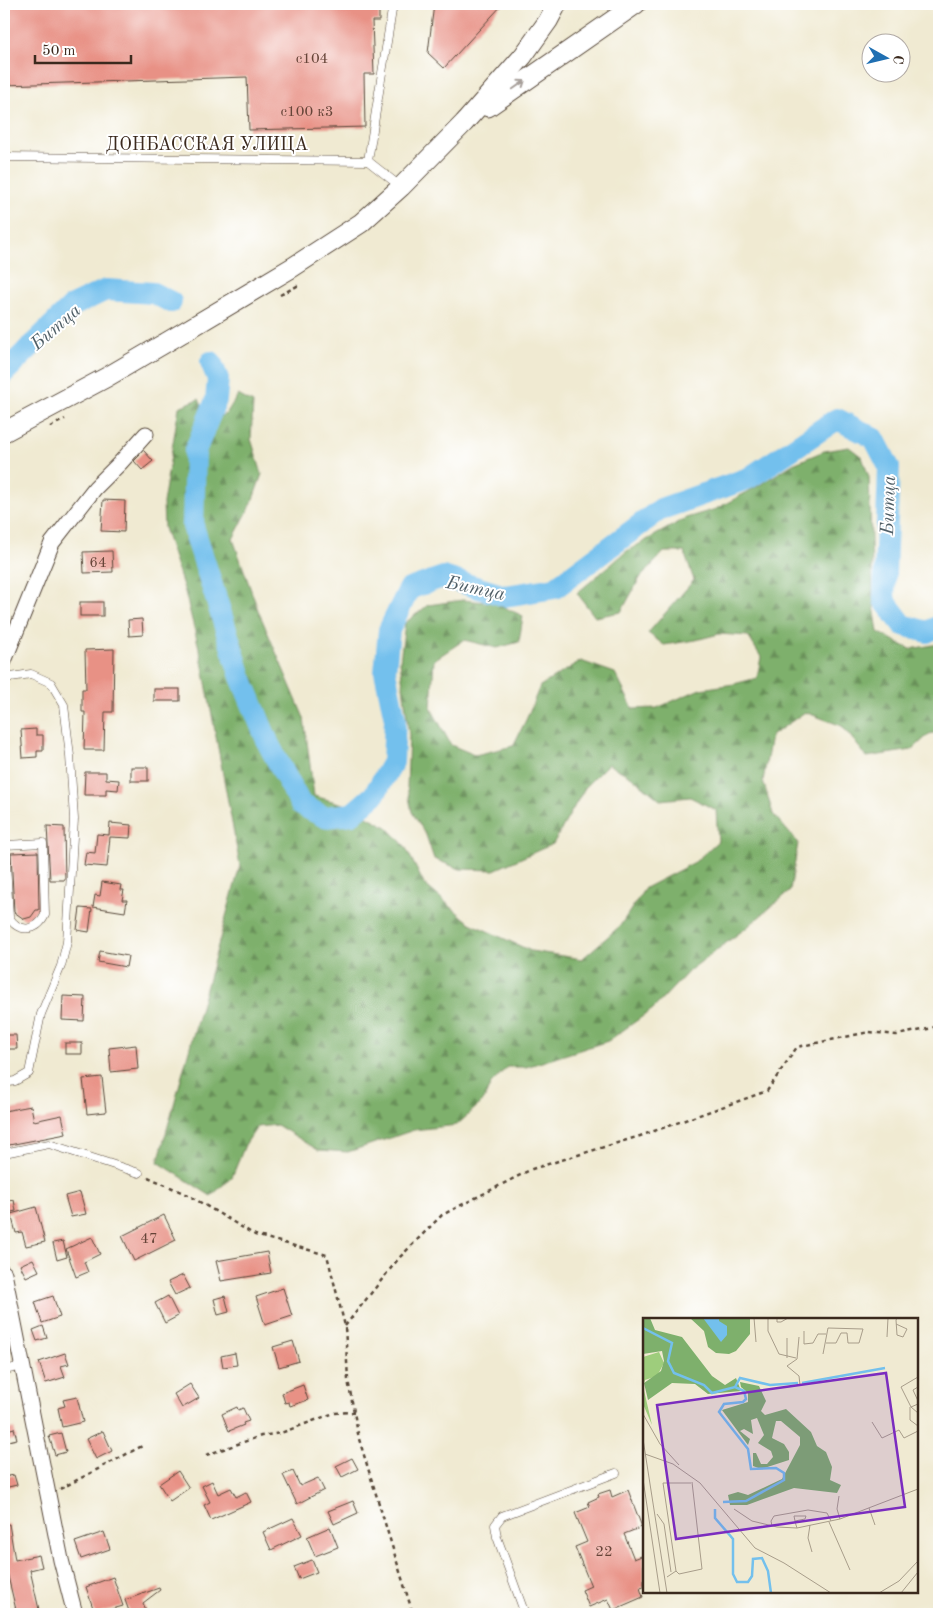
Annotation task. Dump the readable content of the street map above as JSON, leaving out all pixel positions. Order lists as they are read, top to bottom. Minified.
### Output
{"streets":{"lane":["ДОНБАССКАЯ УЛИЦА"]},"water":["Битца"],"house_numbers":["с104","с100 к3","64","47","22"],"scale_bar":"50 m","north":"right"}
